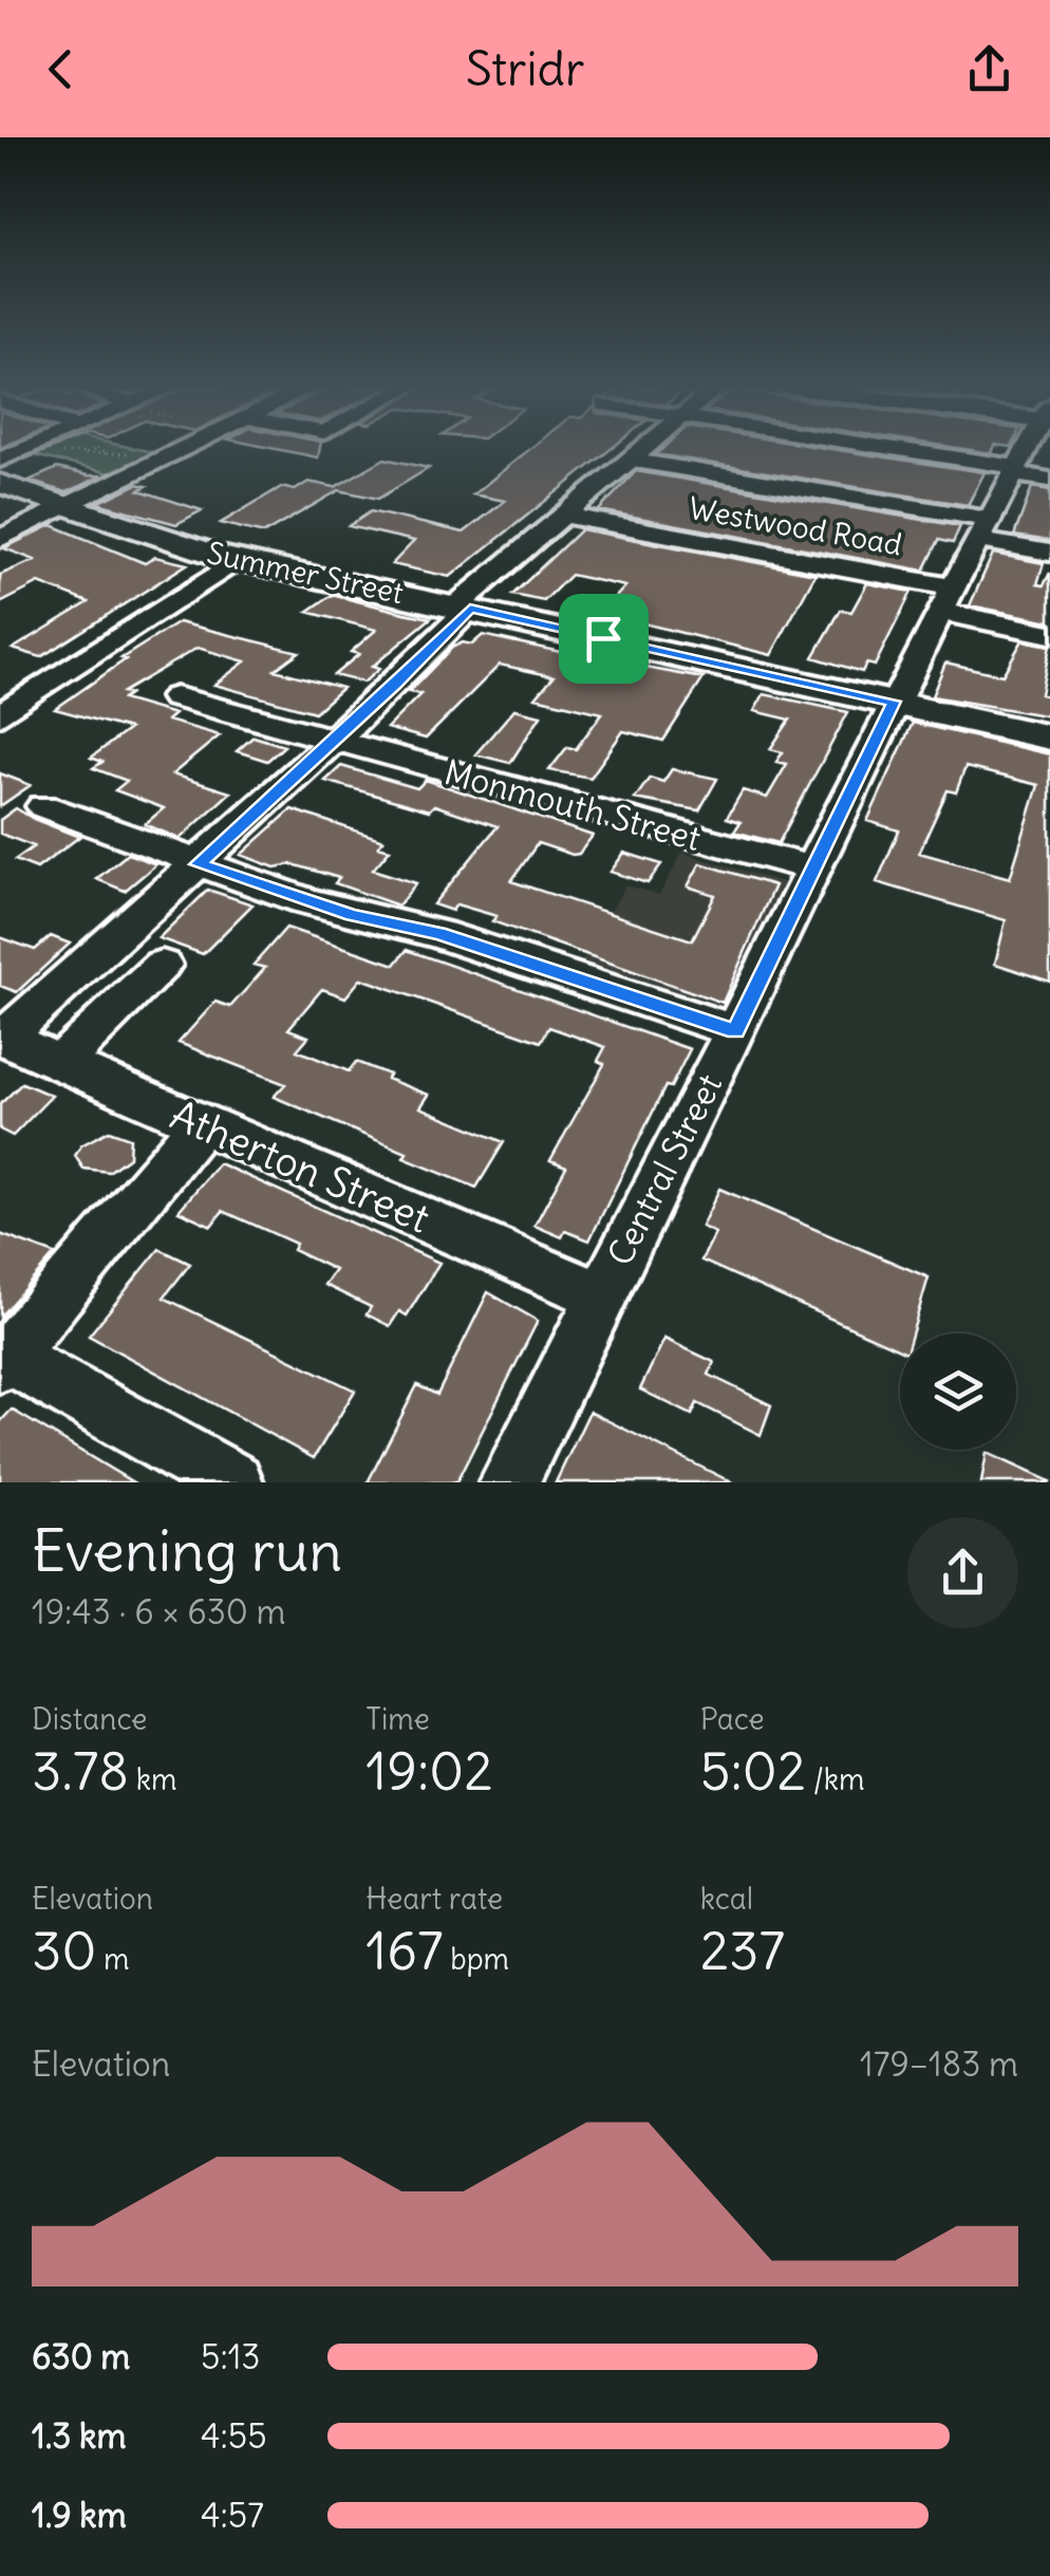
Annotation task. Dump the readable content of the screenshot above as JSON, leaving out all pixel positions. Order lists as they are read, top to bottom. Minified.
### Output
{"streets":{"main road":["Summer Street"],"street":["Westwood Road","Monmouth Street","Atherton Street","Central Street"]},"crossings":[["Westwood Road","Central Street"],["Summer Street","Central Street"],["Monmouth Street","Central Street"],["Atherton Street","Central Street"]],"page":{"header":"Stridr","heading":["Evening run","19:43 · 6 × 630 m"],"stats":[["Distance","3.78 km"],["Time","19:02"],["Pace","5:02 /km"],["Elevation","30 m"],["Heart rate","167 bpm"],["kcal","237"]],"chart":["Elevation","179–183 m"],"list":[{"name":"630 m","note":"5:13"},{"name":"1.3 km","note":"4:55"},{"name":"1.9 km","note":"4:57"}]}}
